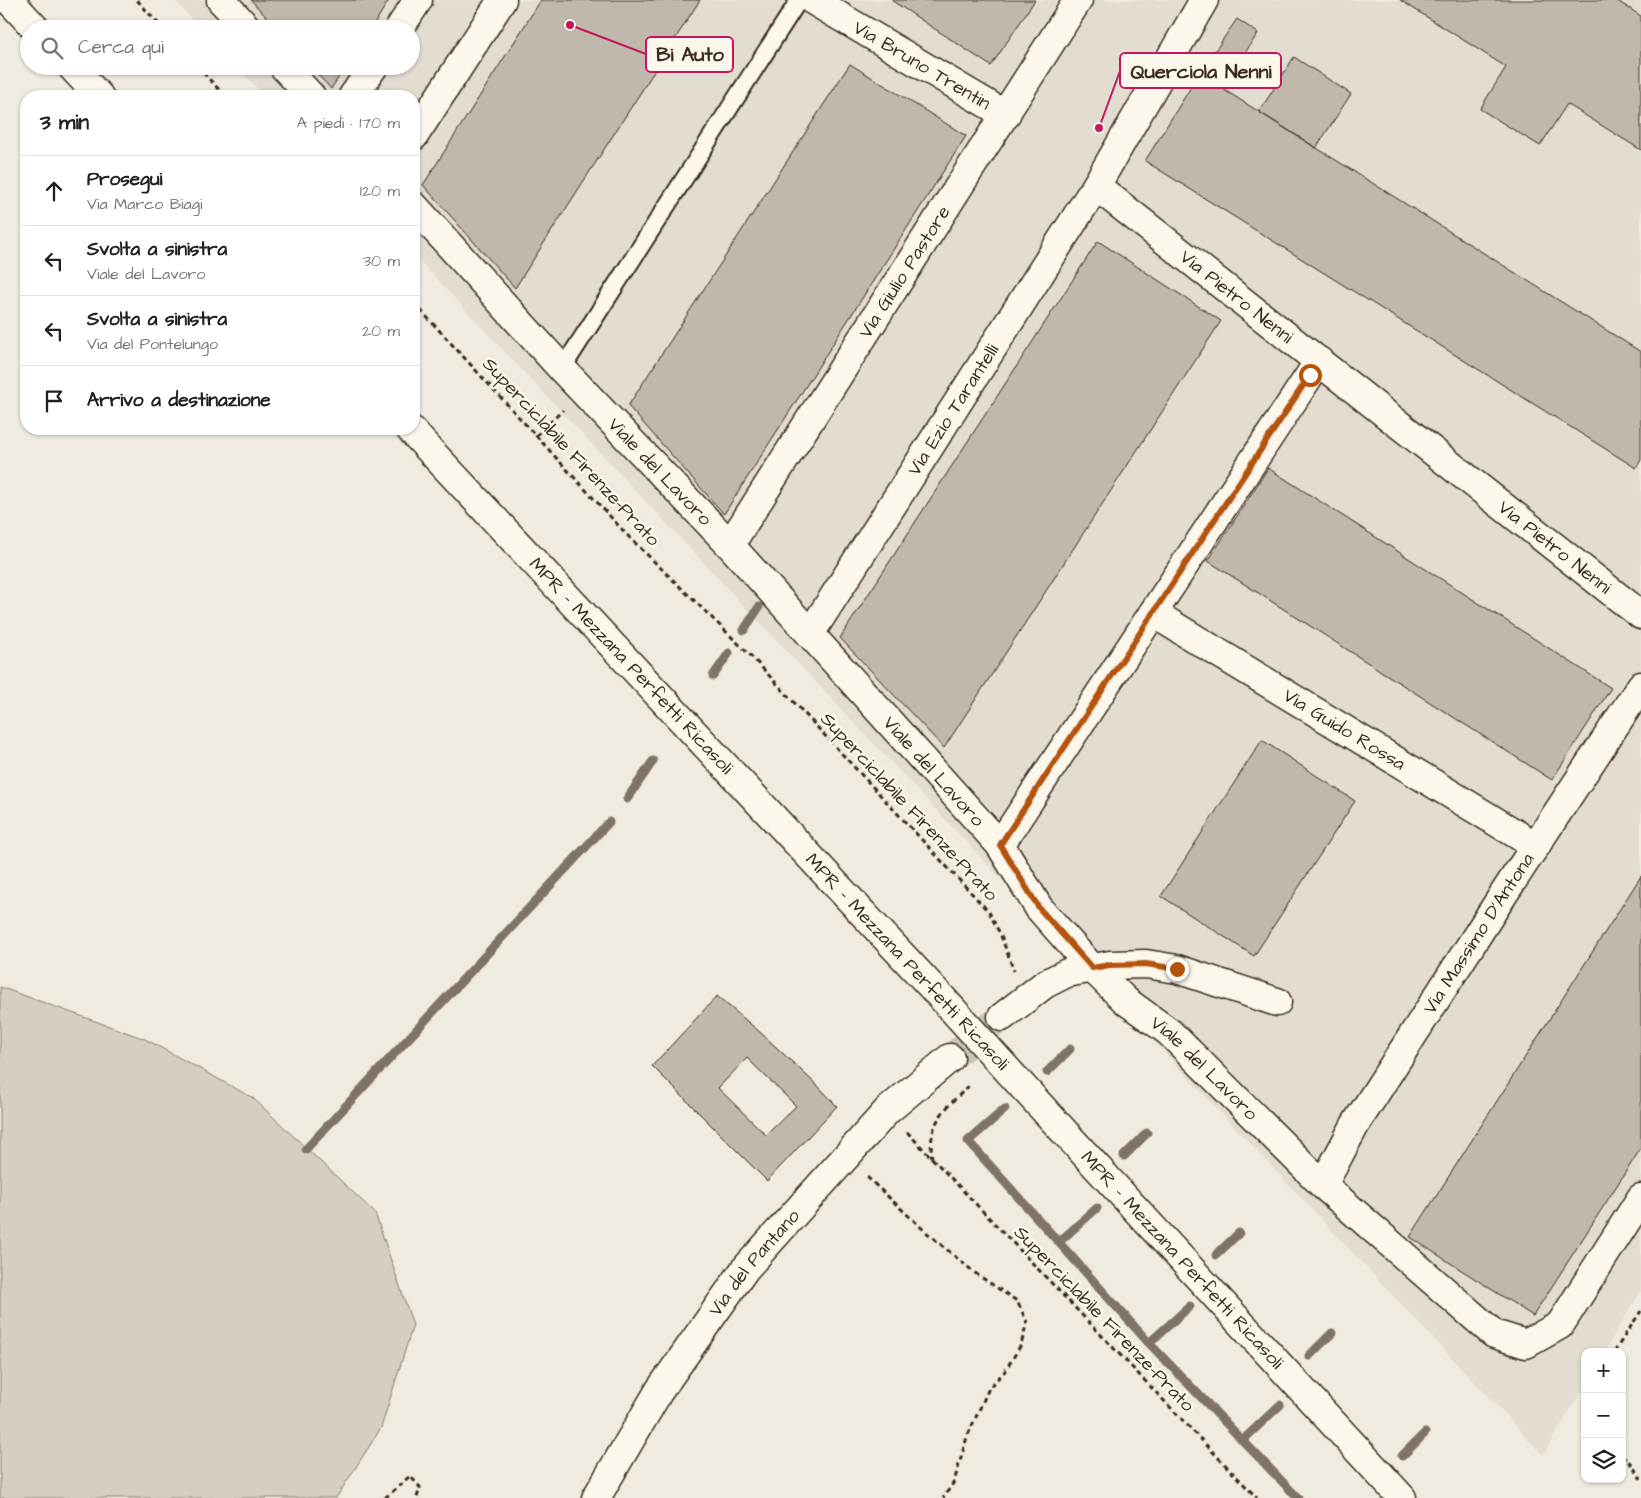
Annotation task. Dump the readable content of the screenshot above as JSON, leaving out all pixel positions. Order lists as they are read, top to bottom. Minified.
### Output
{"streets":{"street":["Via Bruno Trentin","Via Giulio Pastore","Via Pietro Nenni","Via Ezio Tarantelli","Viale del Lavoro","MPR - Mezzana Perfetti Ricasoli","Via Guido Rossa","Via Massimo D'Antona","Via del Pantano"],"path":["Superciclabile Firenze-Prato"]},"crossings":[["Via Bruno Trentin","Via Giulio Pastore"],["Via Giulio Pastore","Viale del Lavoro"],["Via Pietro Nenni","Via Ezio Tarantelli"],["Via Ezio Tarantelli","Viale del Lavoro"],["Superciclabile Firenze-Prato","Via del Pantano"],["Viale del Lavoro","Via Massimo D'Antona"],["Via Guido Rossa","Via Massimo D'Antona"]],"places":["Bi Auto","Querciola Nenni"],"page":{"search":"Cerca qui","heading":["3 min","A piedi · 170 m"],"list":[["Prosegui","Via Marco Biagi","120 m"],["Svolta a sinistra","Viale del Lavoro","30 m"],["Svolta a sinistra","Via del Pontelungo","20 m"],"Arrivo a destinazione"],"map_buttons":["+","−"]}}
